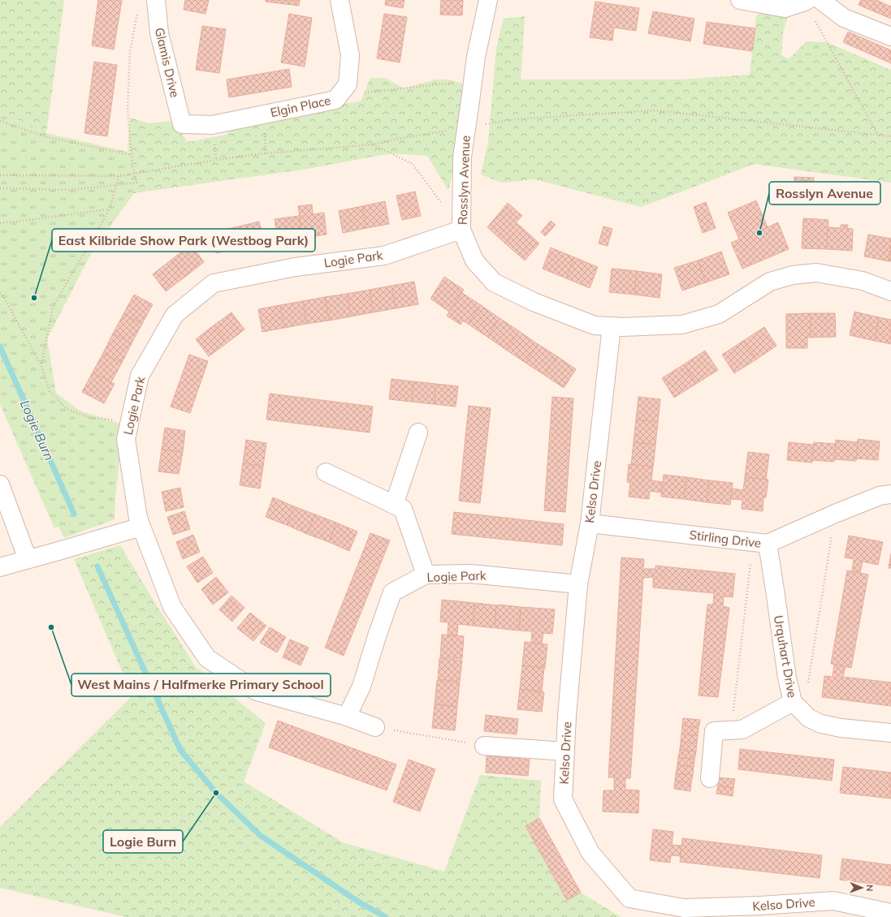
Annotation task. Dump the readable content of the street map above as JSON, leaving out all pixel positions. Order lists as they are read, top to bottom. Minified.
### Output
{"streets":{"street":["Glamis Drive","Elgin Place","Rosslyn Avenue","Logie Park","Kelso Drive","Stirling Drive","Urquhart Drive"]},"crossings":[["Glamis Drive","Elgin Place"],["Rosslyn Avenue","Logie Park"],["Rosslyn Avenue","Kelso Drive"],["Logie Park","Kelso Drive"],["Kelso Drive","Stirling Drive"],["Stirling Drive","Urquhart Drive"]],"water":["Logie Burn"],"places":["Rosslyn Avenue","East Kilbride Show Park (Westbog Park)","West Mains / Halfmerke Primary School","Logie Burn"],"north":"right"}
